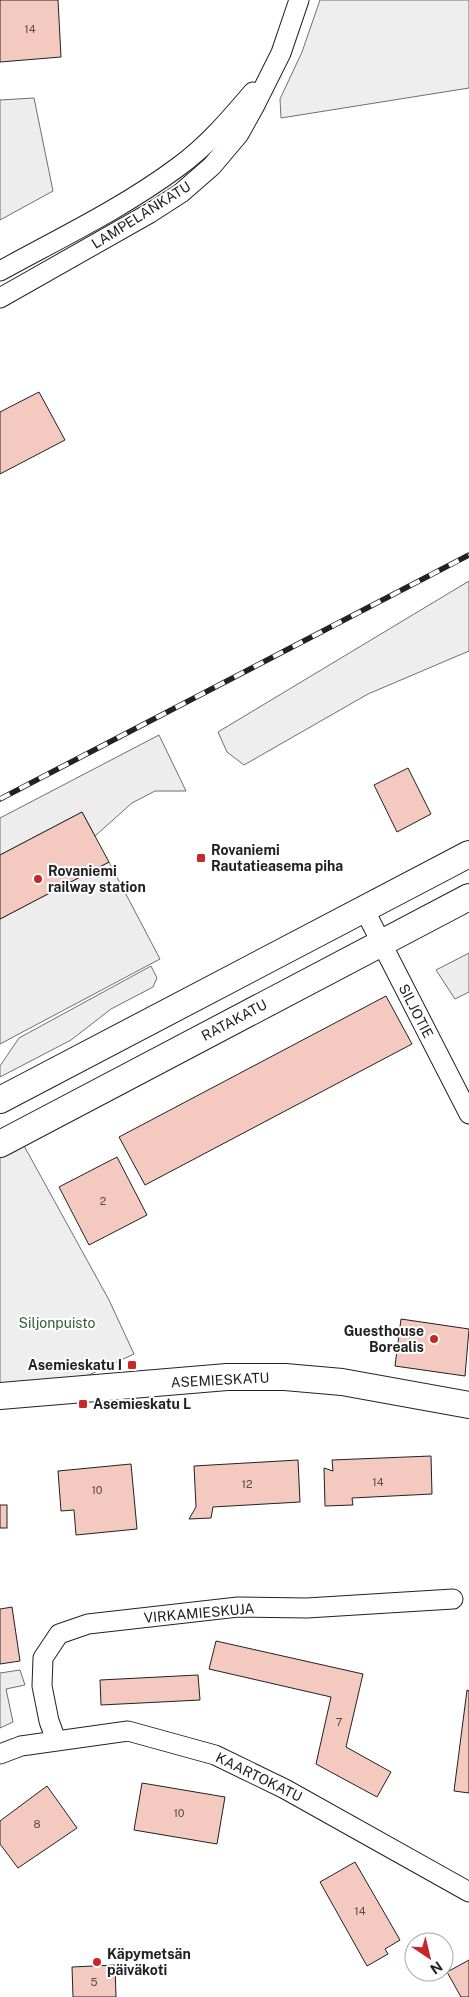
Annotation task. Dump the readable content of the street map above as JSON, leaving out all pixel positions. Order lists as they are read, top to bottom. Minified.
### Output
{"streets":{"main road":["RATAKATU","ASEMIESKATU"],"street":["LAMPELANKATU","SILJOTIE","VIRKAMIESKUJA","KAARTOKATU"]},"crossings":[["SILJOTIE","RATAKATU"],["VIRKAMIESKUJA","KAARTOKATU"]],"parks":["Siljonpuisto"],"places":{"transit":["Rovaniemi Rautatieasema piha","Asemieskatu I","Asemieskatu L"],"other":["Rovaniemi railway station","Guesthouse Borealis","Käpymetsän päiväkoti"]},"house_numbers":["14","2","14","12","10","7","10","8","14","5"],"north":"bottom right"}
